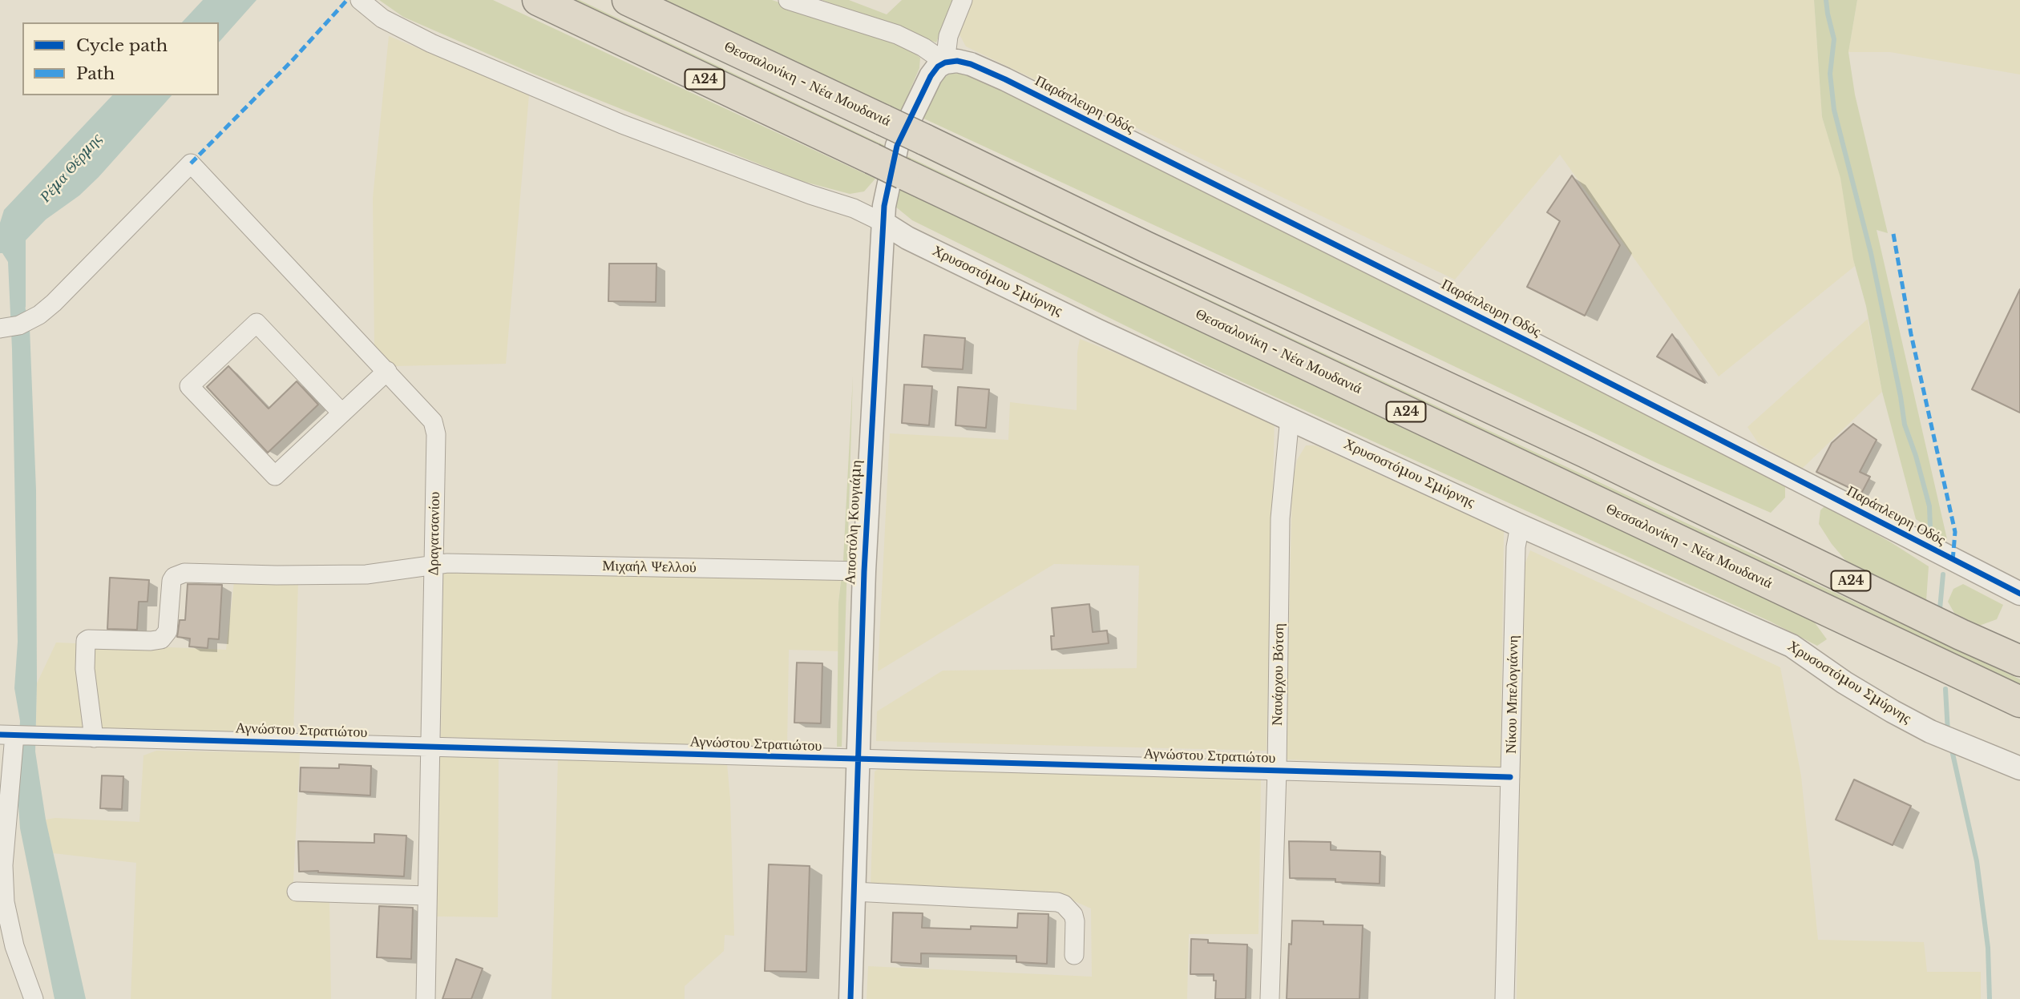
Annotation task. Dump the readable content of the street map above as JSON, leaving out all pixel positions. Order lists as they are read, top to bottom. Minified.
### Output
{"streets":{"highway":["Α24","Θεσσαλονίκη - Νέα Μουδανιά"],"street":["Παράπλευρη Οδός","Χρυσοστόμου Σμύρνης","Αποστόλη Κουγιάμη","Δραγατσανίου","Μιχαήλ Ψελλού","Ναυάρχου Βότση","Νίκου Μπελογιάννη","Αγνώστου Στρατιώτου"]},"crossings":[["Παράπλευρη Οδός","Αποστόλη Κουγιάμη"],["Χρυσοστόμου Σμύρνης","Αποστόλη Κουγιάμη"],["Χρυσοστόμου Σμύρνης","Ναυάρχου Βότση"],["Χρυσοστόμου Σμύρνης","Νίκου Μπελογιάννη"],["Αποστόλη Κουγιάμη","Μιχαήλ Ψελλού"],["Αποστόλη Κουγιάμη","Αγνώστου Στρατιώτου"],["Δραγατσανίου","Μιχαήλ Ψελλού"],["Δραγατσανίου","Αγνώστου Στρατιώτου"],["Μιχαήλ Ψελλού","Αγνώστου Στρατιώτου"],["Ναυάρχου Βότση","Αγνώστου Στρατιώτου"],["Νίκου Μπελογιάννη","Αγνώστου Στρατιώτου"]],"water":["Ρέμα Θέρμης"],"legend":["Cycle path","Path"]}
